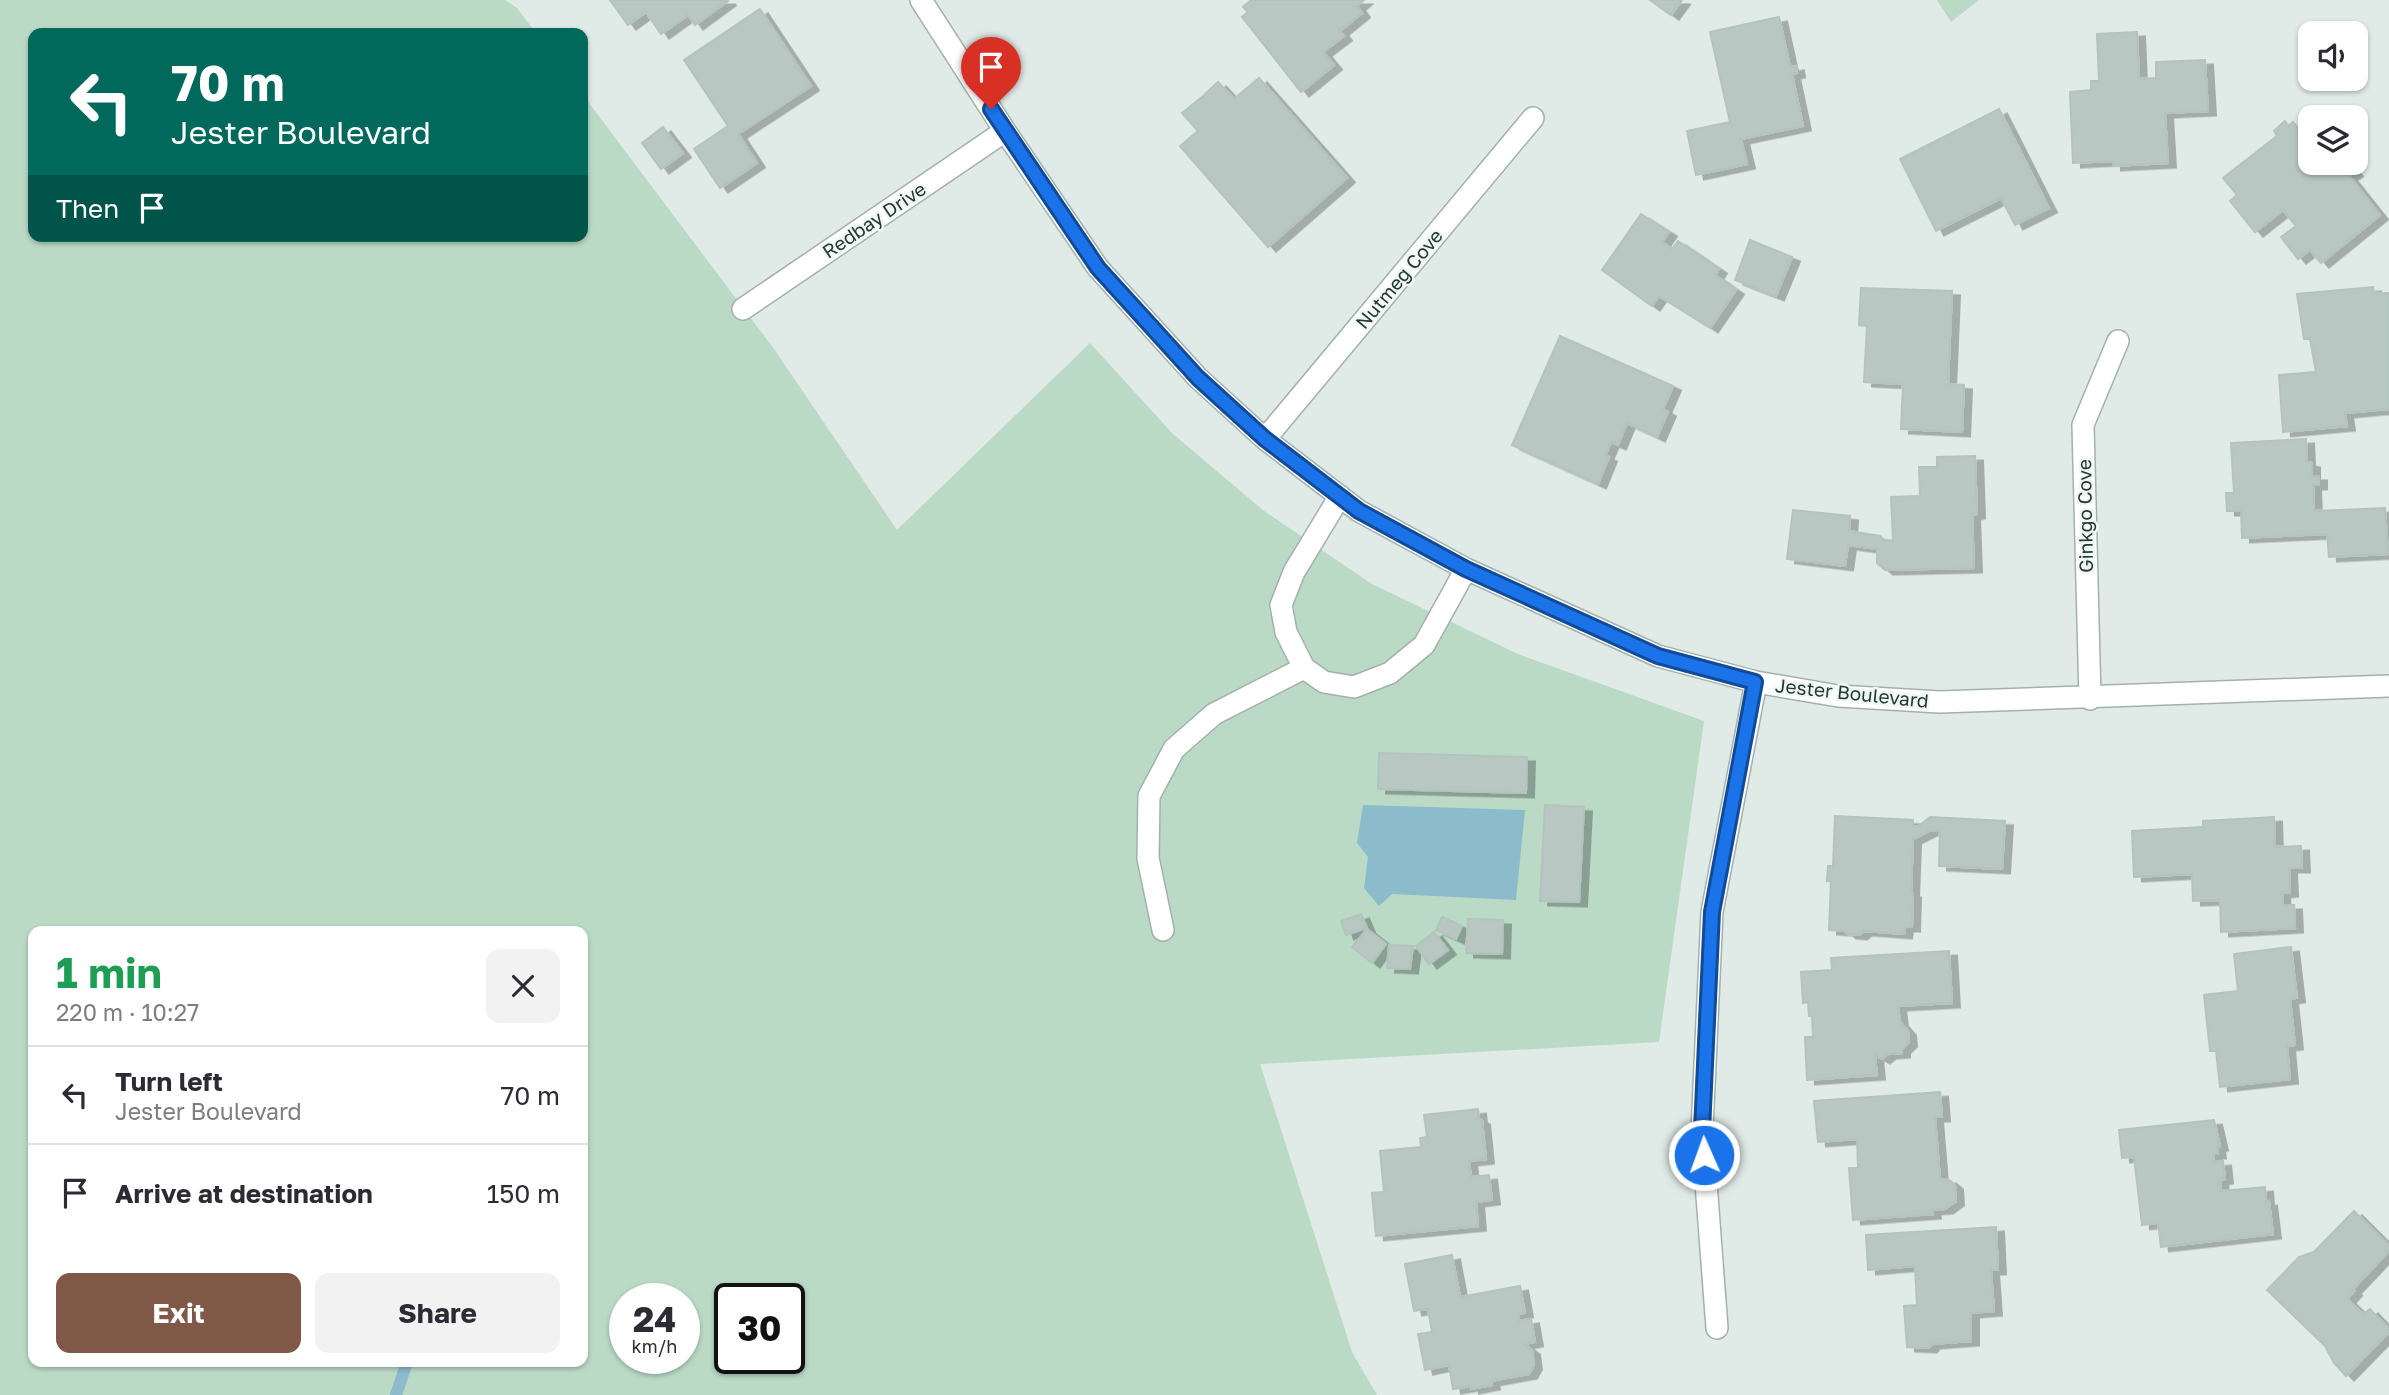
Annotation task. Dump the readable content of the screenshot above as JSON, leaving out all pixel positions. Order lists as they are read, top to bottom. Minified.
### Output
{"streets":{"street":["Redbay Drive","Nutmeg Cove","Ginkgo Cove","Jester Boulevard"]},"crossings":[["Redbay Drive","Jester Boulevard"],["Nutmeg Cove","Jester Boulevard"],["Ginkgo Cove","Jester Boulevard"]],"page":{"turn":["70 m","Jester Boulevard"],"then":"Then","heading":["1 min","220 m · 10:27"],"list":[{"name":"Turn left","note":"Jester Boulevard","value":"70 m"},{"name":"Arrive at destination","value":"150 m"}],"buttons":["Exit","Share"],"speed":"24 km/h","limit":"30"}}
